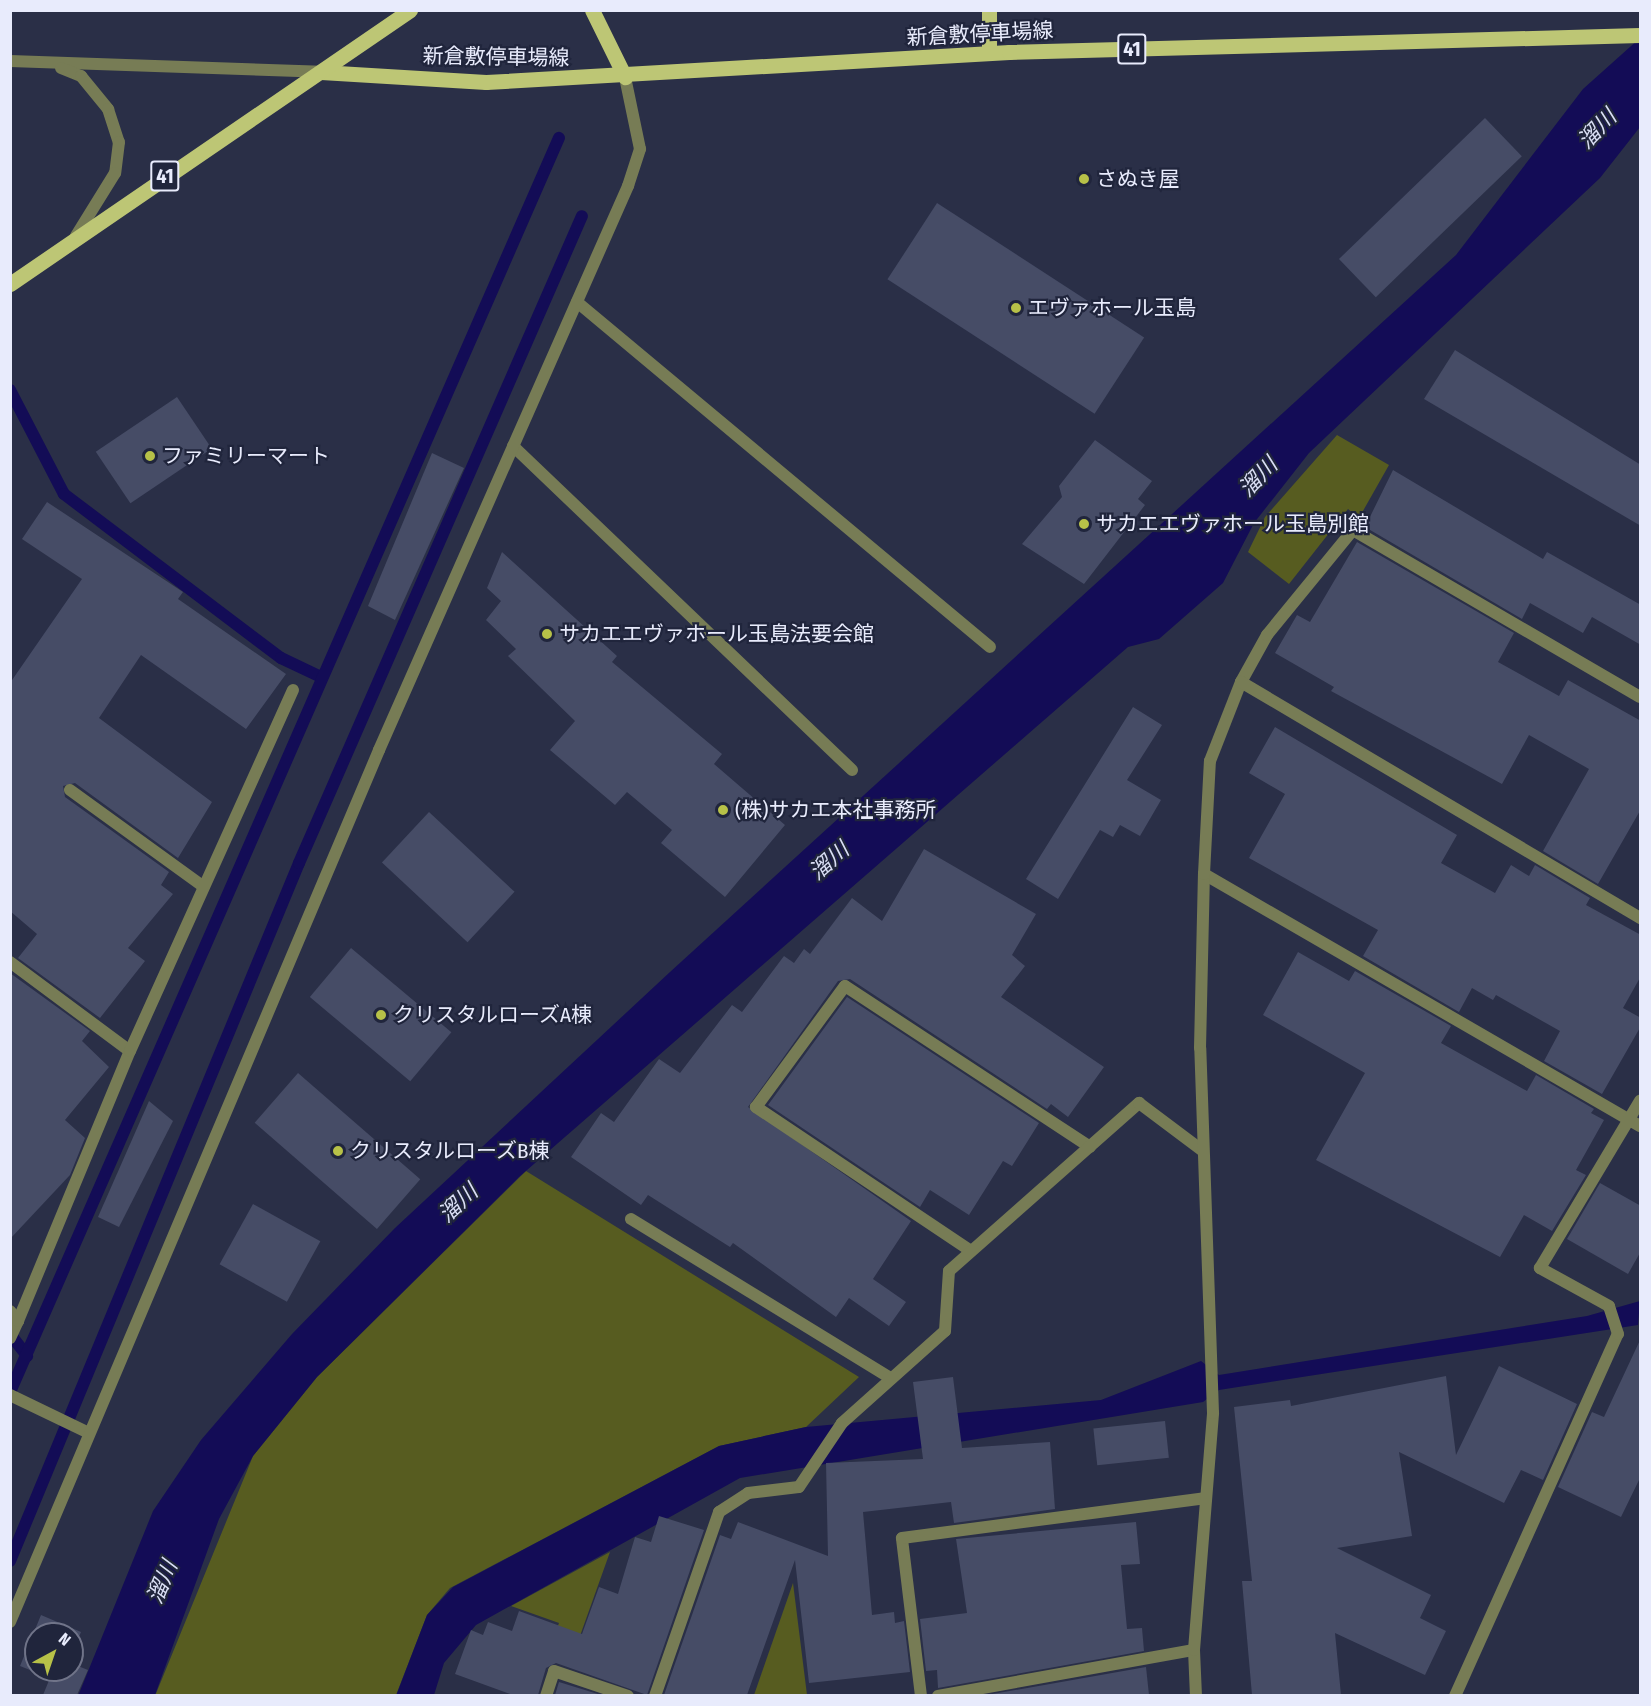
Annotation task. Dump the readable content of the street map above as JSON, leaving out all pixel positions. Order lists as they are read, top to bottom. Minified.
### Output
{"streets":{"main road":["新倉敷停車場線","41"]},"crossings":[["新倉敷停車場線","41"]],"water":["溜川"],"places":["さぬき屋","エヴァホール玉島","ファミリーマート","サカエエヴァホール玉島別館","サカエエヴァホール玉島法要会館","(株)サカエ本社事務所","クリスタルローズA棟","クリスタルローズB棟"],"north":"top right"}
